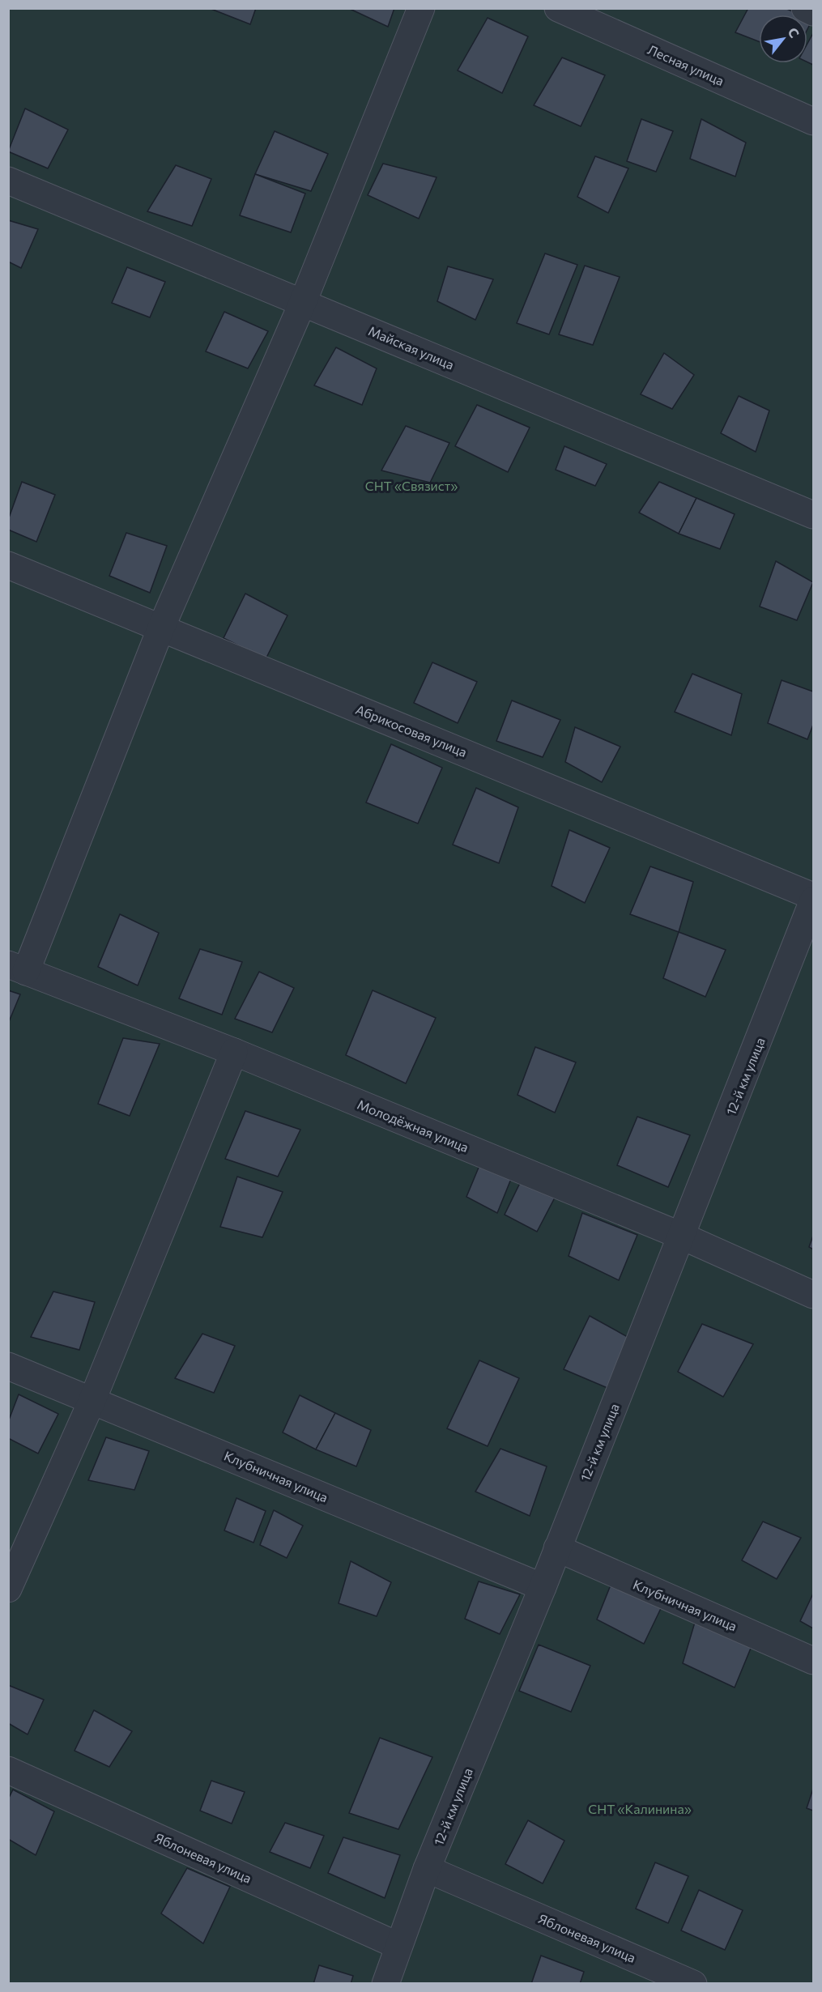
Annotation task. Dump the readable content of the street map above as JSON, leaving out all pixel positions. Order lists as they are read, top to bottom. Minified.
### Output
{"streets":{"street":["Лесная улица","Майская улица","Абрикосовая улица","12-й км улица","Молодёжная улица","Клубничная улица","Яблоневая улица"]},"crossings":[["12-й км улица","Молодёжная улица"],["12-й км улица","Клубничная улица"],["12-й км улица","Яблоневая улица"]],"parks":["СНТ «Связист»","СНТ «Калинина»"],"north":"top right"}
